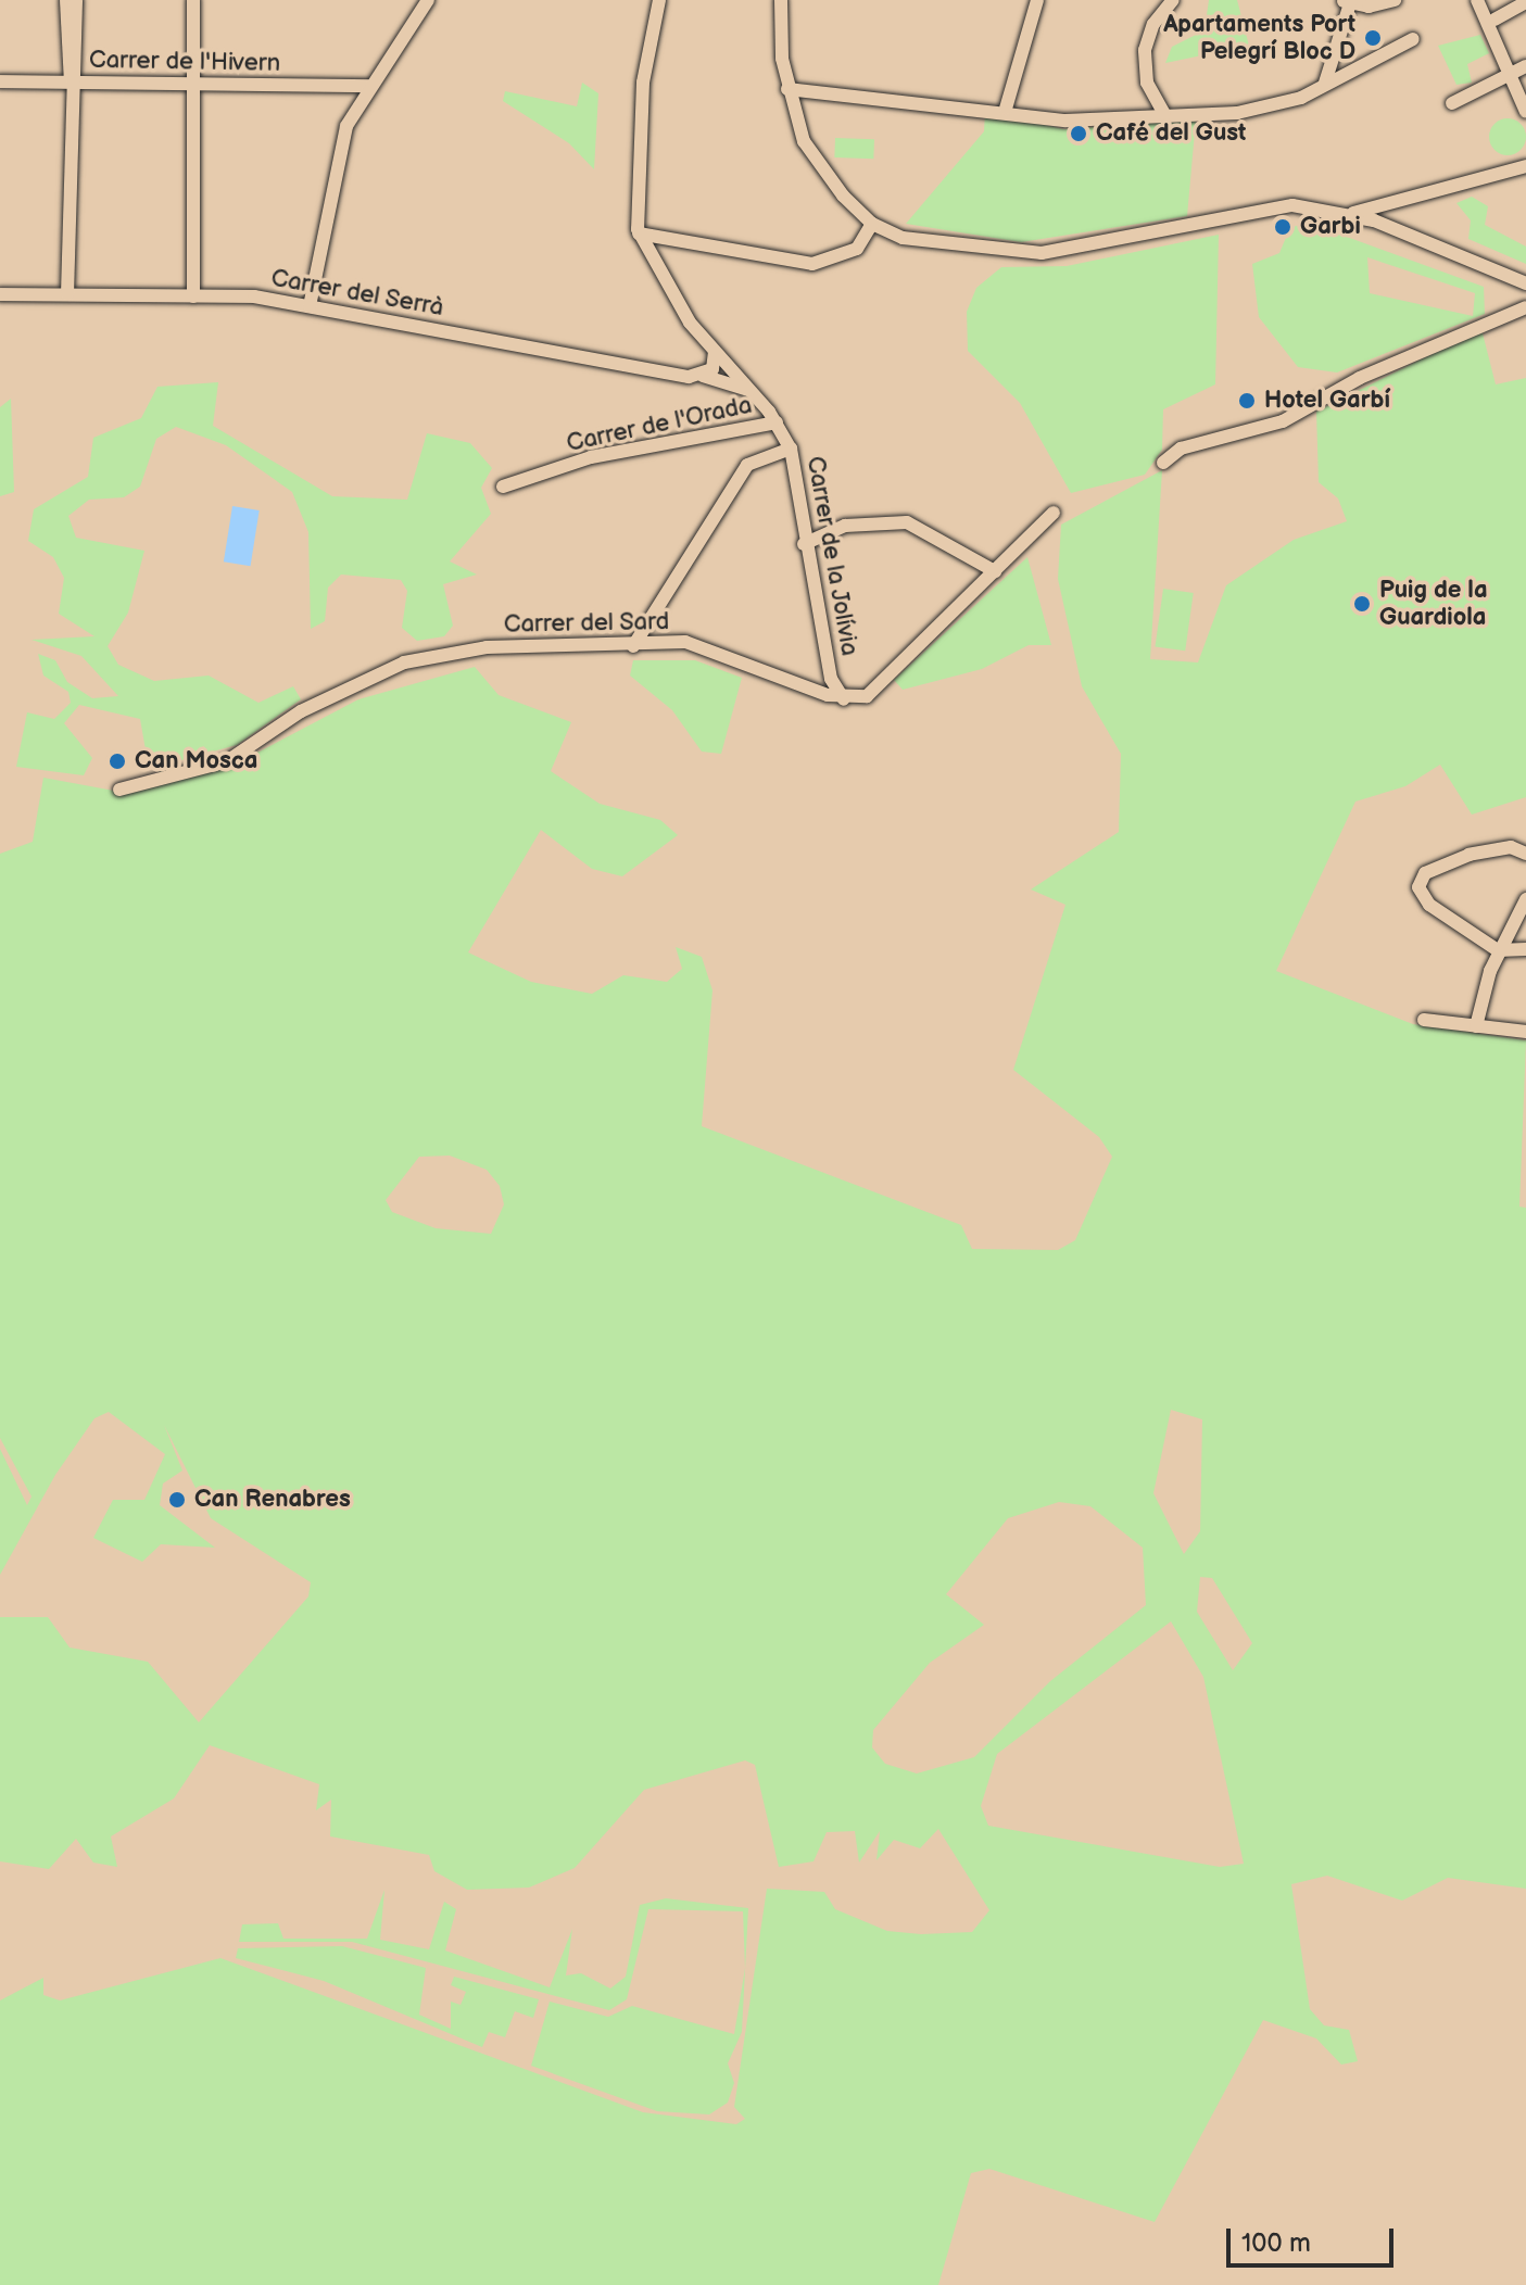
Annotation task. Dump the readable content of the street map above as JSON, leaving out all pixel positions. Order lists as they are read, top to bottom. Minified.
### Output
{"streets":{"street":["Carrer de l'Hivern","Carrer del Serrà","Carrer de l'Orada","Carrer de la Jolívia","Carrer del Sard"]},"crossings":[["Carrer del Serrà","Carrer de la Jolívia"],["Carrer de l'Orada","Carrer de la Jolívia"],["Carrer de la Jolívia","Carrer del Sard"]],"places":["Apartaments Port Pelegrí Bloc D","Café del Gust","Garbi","Hotel Garbí","Puig de la Guardiola","Can Mosca","Can Renabres"],"scale_bar":"100 m"}
